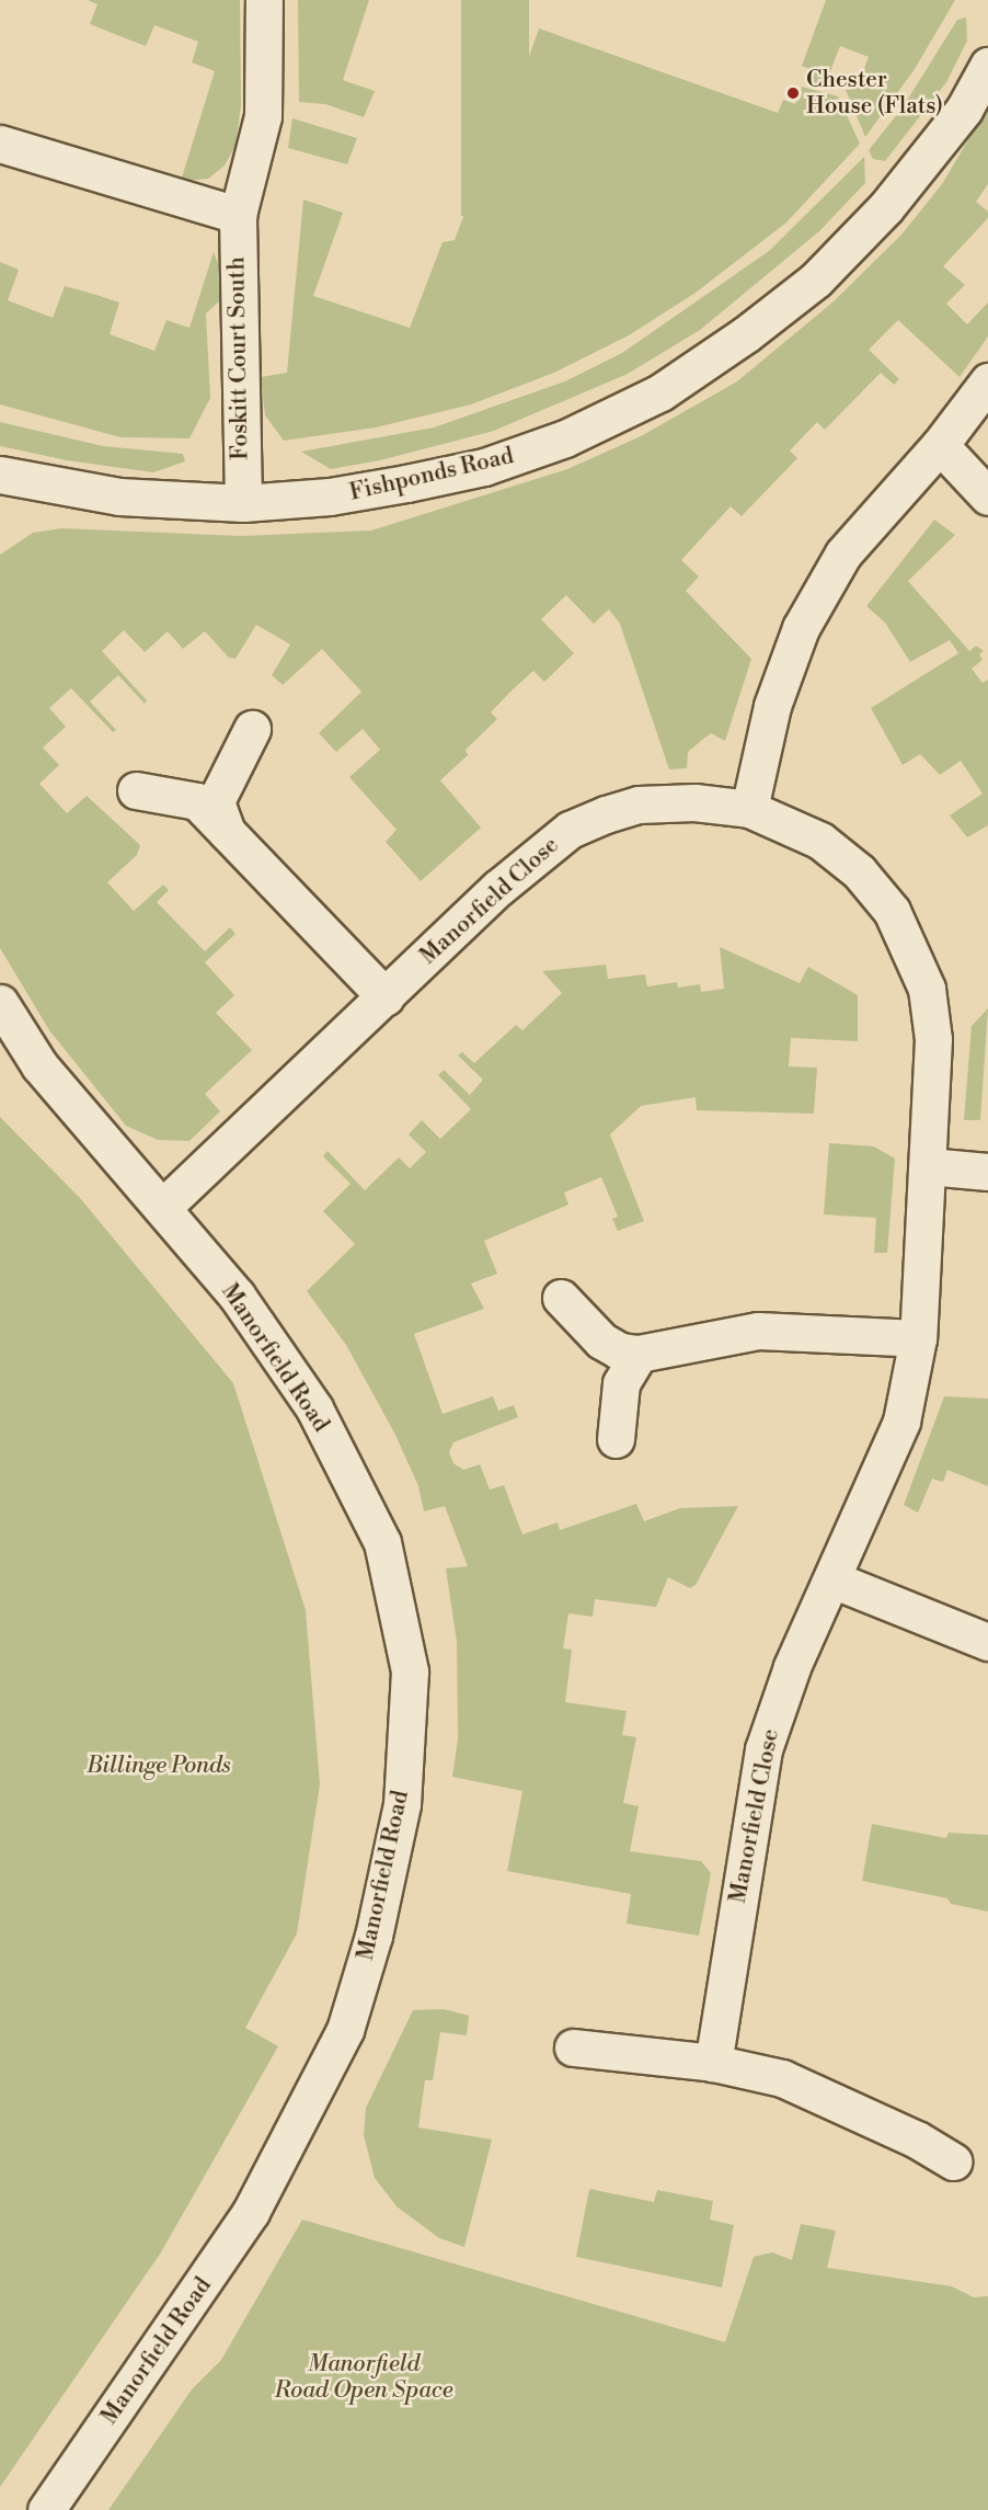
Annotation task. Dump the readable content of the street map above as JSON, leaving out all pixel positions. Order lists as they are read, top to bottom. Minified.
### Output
{"streets":{"street":["Foskitt Court South","Fishponds Road","Manorfield Close","Manorfield Road"]},"crossings":[["Foskitt Court South","Fishponds Road"],["Manorfield Close","Manorfield Road"]],"parks":["Billinge Ponds","Manorfield Road Open Space"],"places":["Chester House (Flats)"]}
